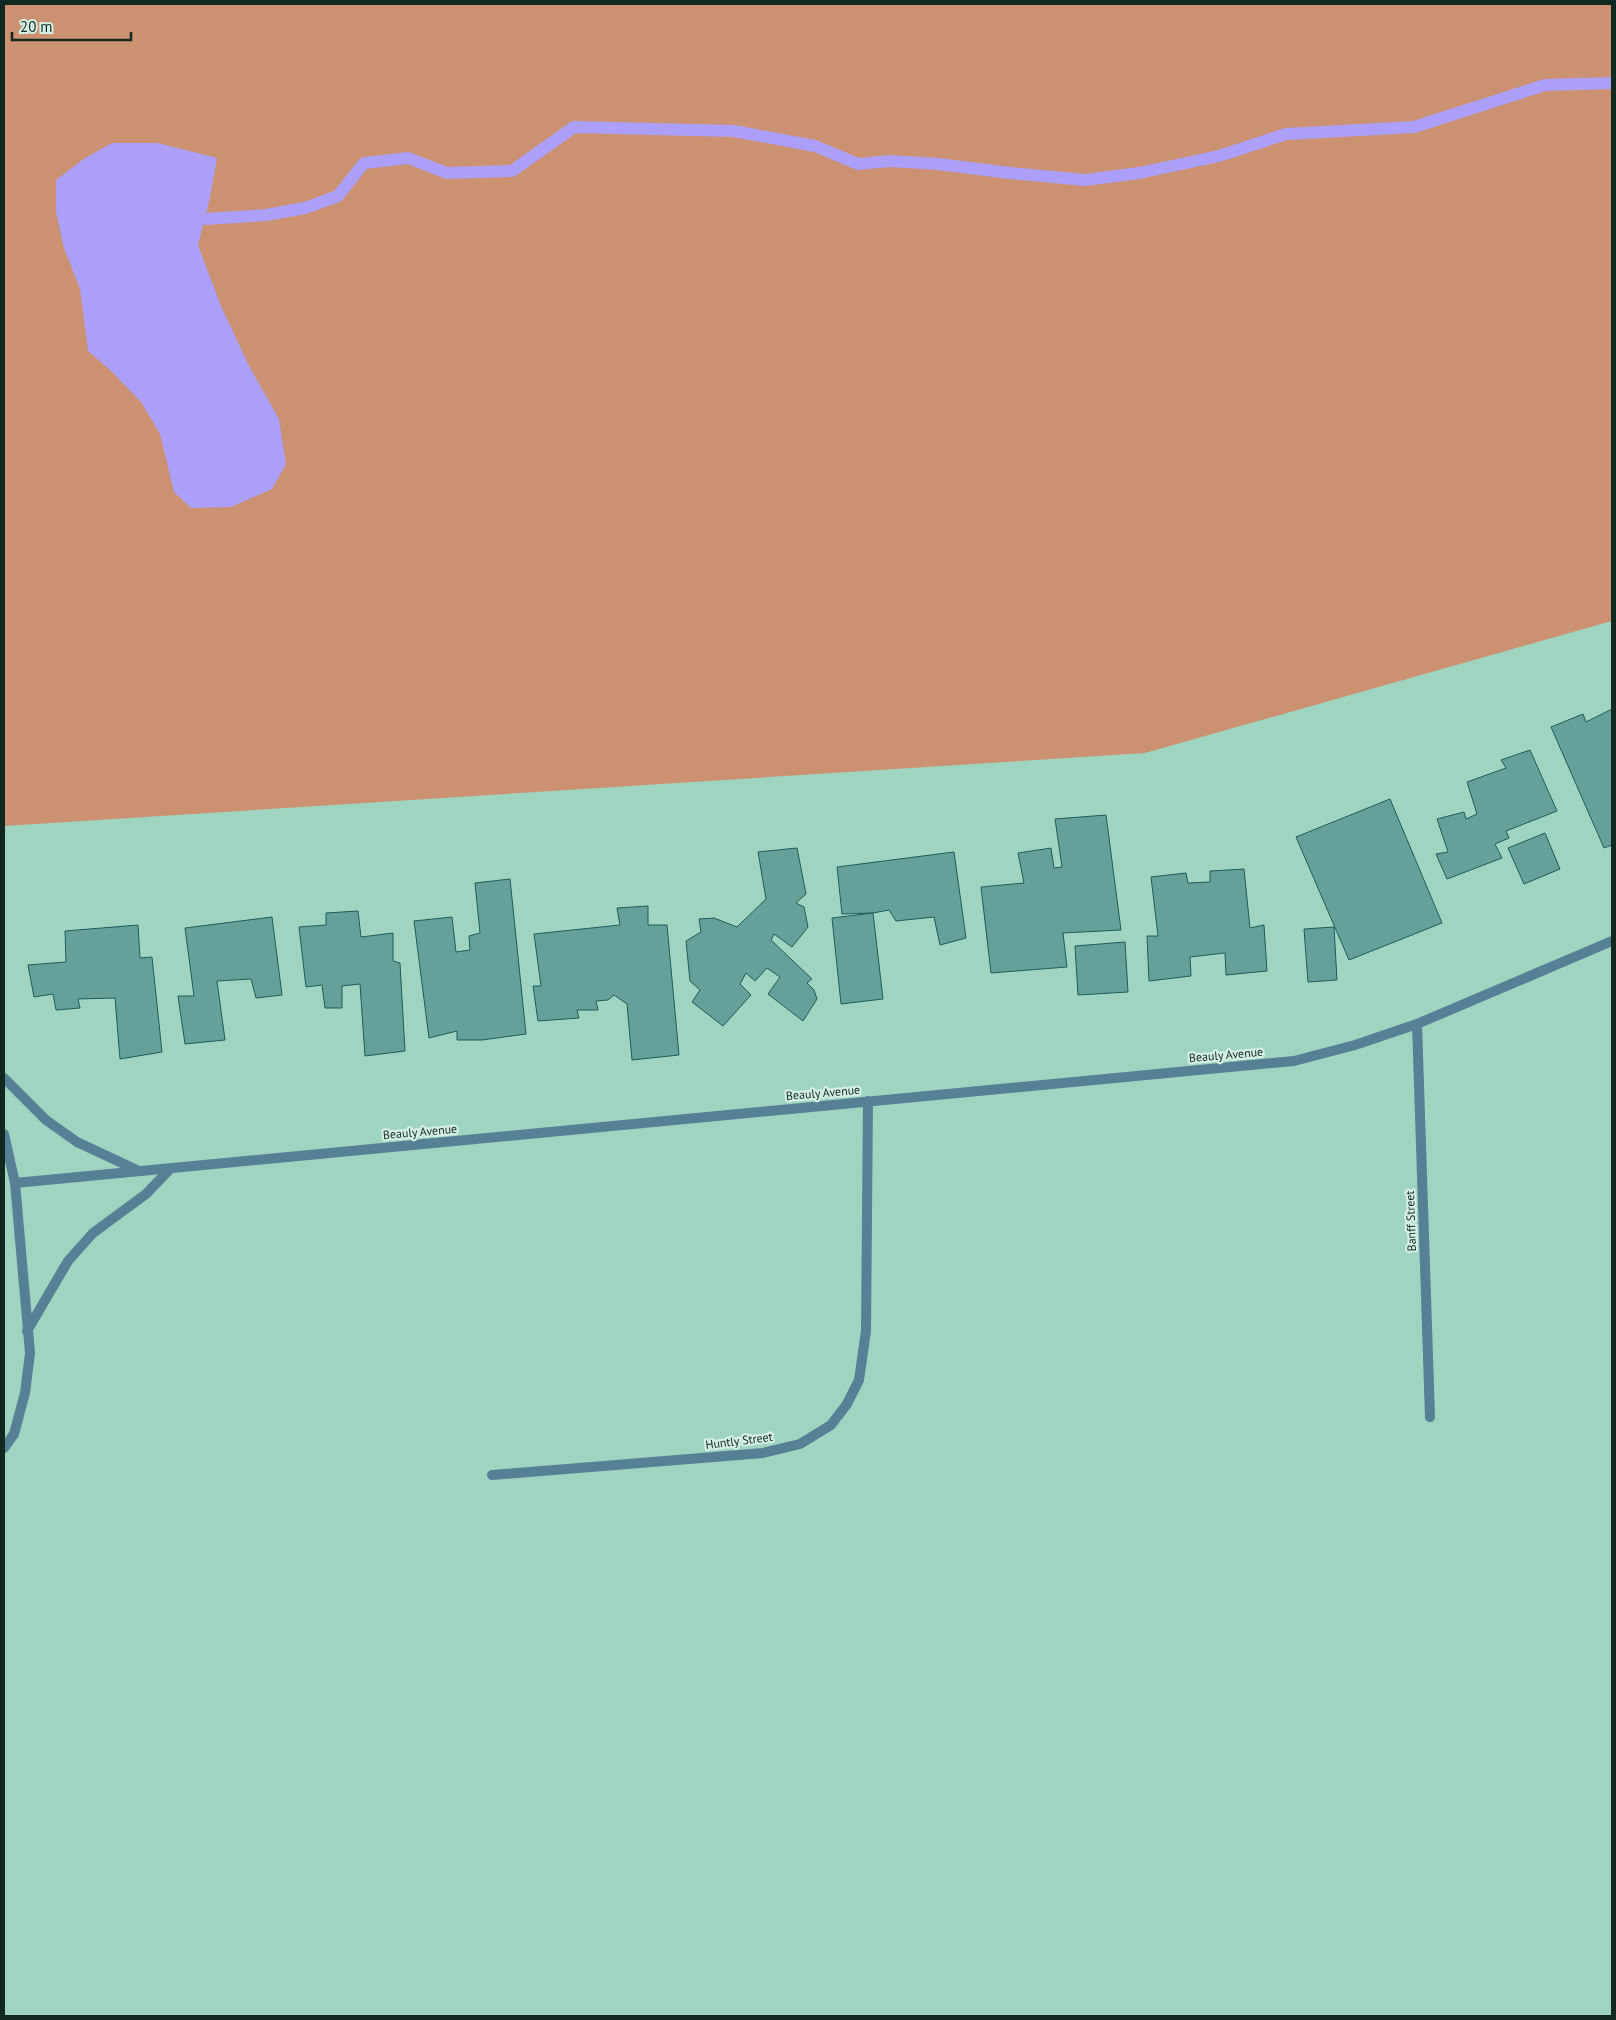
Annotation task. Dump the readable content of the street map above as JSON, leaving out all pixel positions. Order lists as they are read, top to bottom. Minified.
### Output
{"streets":{"street":["Beauly Avenue","Banff Street","Huntly Street"]},"crossings":[["Beauly Avenue","Banff Street"],["Beauly Avenue","Huntly Street"]],"scale_bar":"20 m"}
